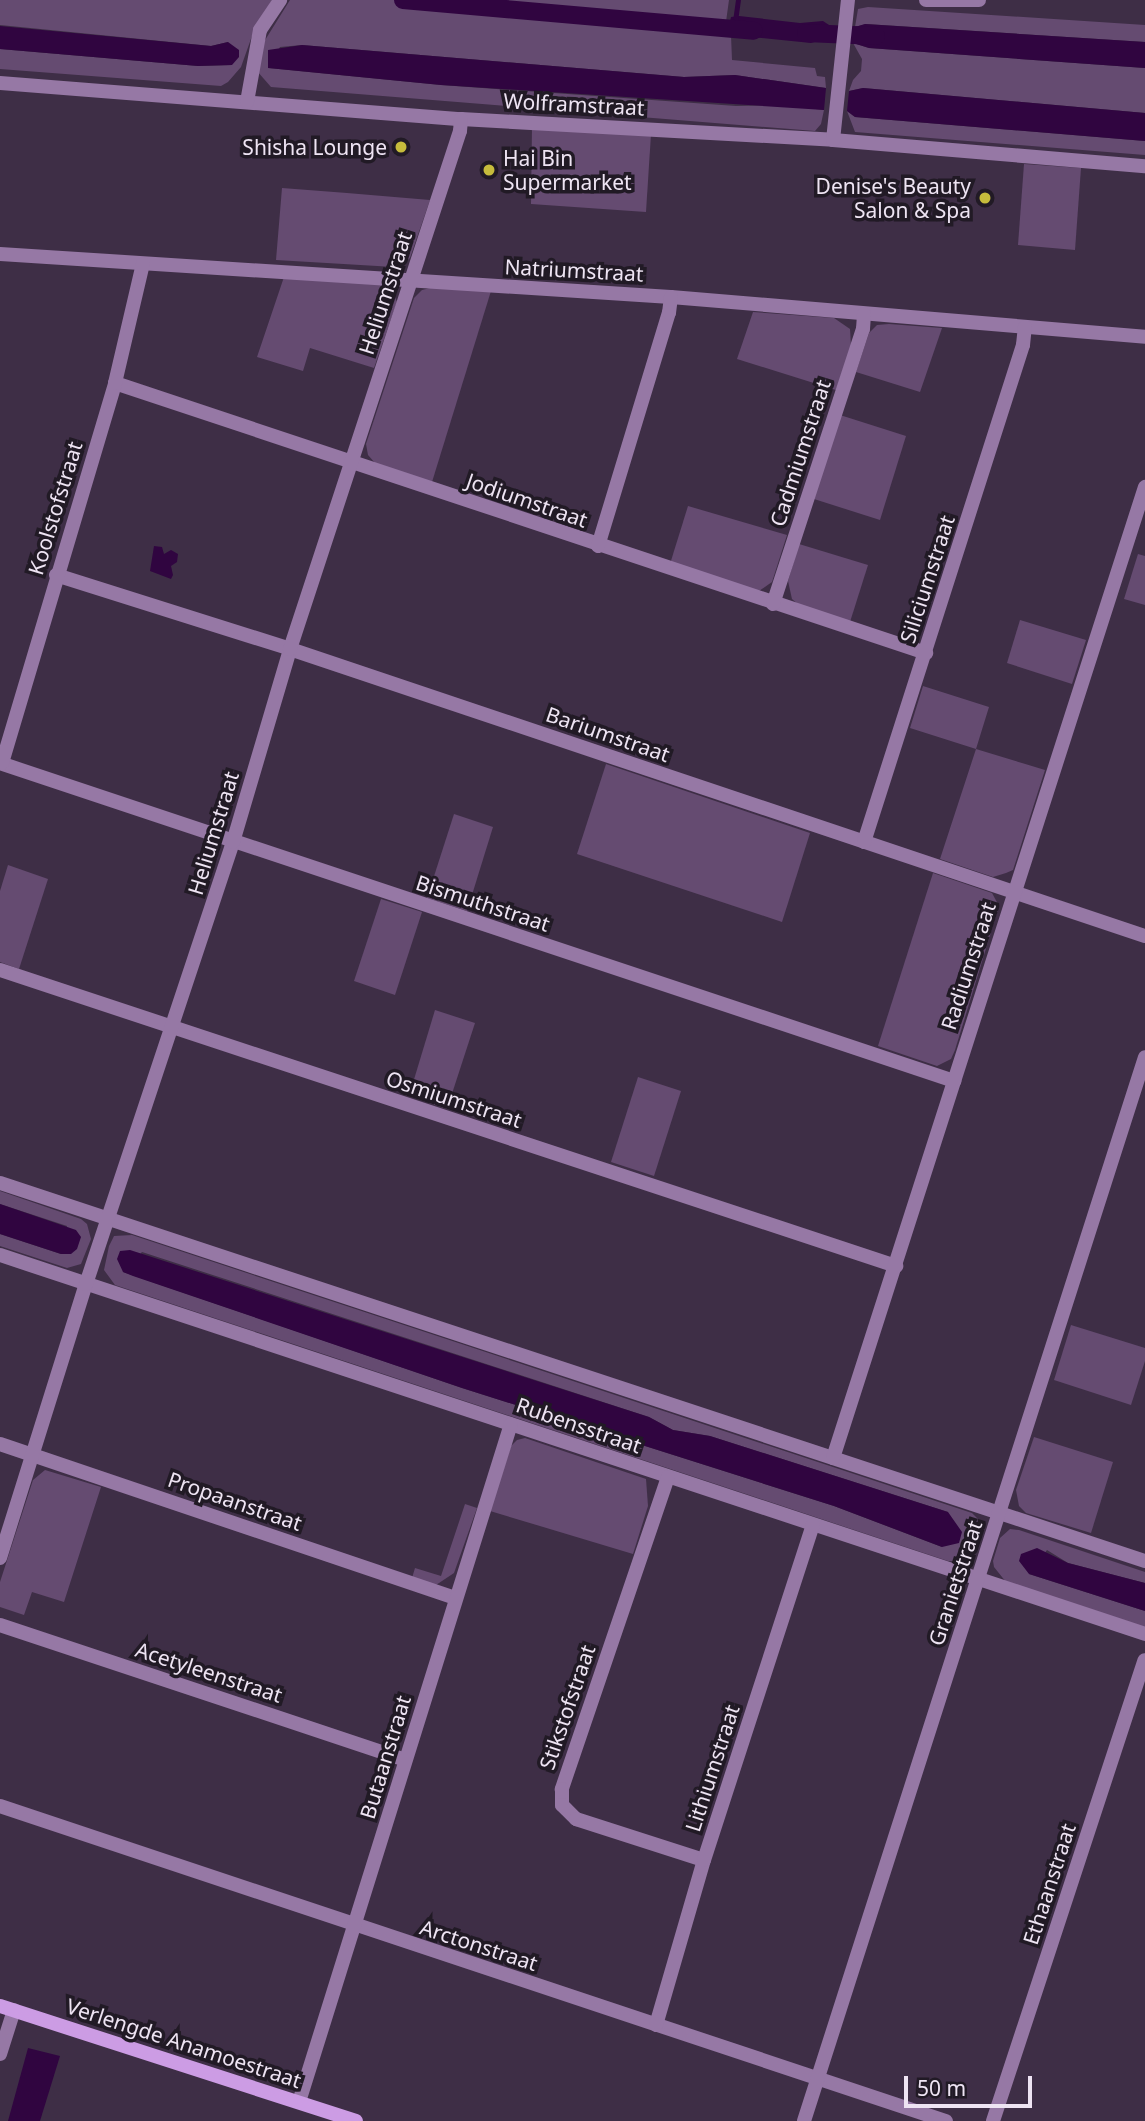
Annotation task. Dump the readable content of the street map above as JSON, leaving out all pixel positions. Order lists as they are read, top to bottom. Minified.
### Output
{"streets":{"street":["Wolframstraat","Natriumstraat","Heliumstraat","Cadmiumstraat","Jodiumstraat","Koolstofstraat","Siliciumstraat","Bariumstraat","Bismuthstraat","Radiumstraat","Osmiumstraat","Rubensstraat","Propaanstraat","Granietstraat","Acetyleenstraat","Stikstofstraat","Butaanstraat","Lithiumstraat","Ethaanstraat","Arctonstraat","Verlengde Anamoestraat"]},"crossings":[["Wolframstraat","Heliumstraat"],["Natriumstraat","Heliumstraat"],["Natriumstraat","Cadmiumstraat"],["Natriumstraat","Koolstofstraat"],["Natriumstraat","Siliciumstraat"],["Heliumstraat","Jodiumstraat"],["Heliumstraat","Bariumstraat"],["Heliumstraat","Bismuthstraat"],["Heliumstraat","Osmiumstraat"],["Heliumstraat","Rubensstraat"],["Heliumstraat","Propaanstraat"],["Cadmiumstraat","Jodiumstraat"],["Jodiumstraat","Koolstofstraat"],["Jodiumstraat","Siliciumstraat"],["Koolstofstraat","Bariumstraat"],["Koolstofstraat","Bismuthstraat"],["Siliciumstraat","Bariumstraat"],["Bariumstraat","Radiumstraat"],["Bismuthstraat","Radiumstraat"],["Radiumstraat","Osmiumstraat"],["Rubensstraat","Granietstraat"],["Rubensstraat","Stikstofstraat"],["Rubensstraat","Butaanstraat"],["Rubensstraat","Lithiumstraat"],["Propaanstraat","Butaanstraat"],["Granietstraat","Arctonstraat"],["Acetyleenstraat","Butaanstraat"],["Stikstofstraat","Lithiumstraat"],["Butaanstraat","Arctonstraat"],["Butaanstraat","Verlengde Anamoestraat"],["Lithiumstraat","Arctonstraat"]],"places":["Shisha Lounge","Hai Bin Supermarket","Denise's Beauty Salon & Spa"],"scale_bar":"50 m"}
